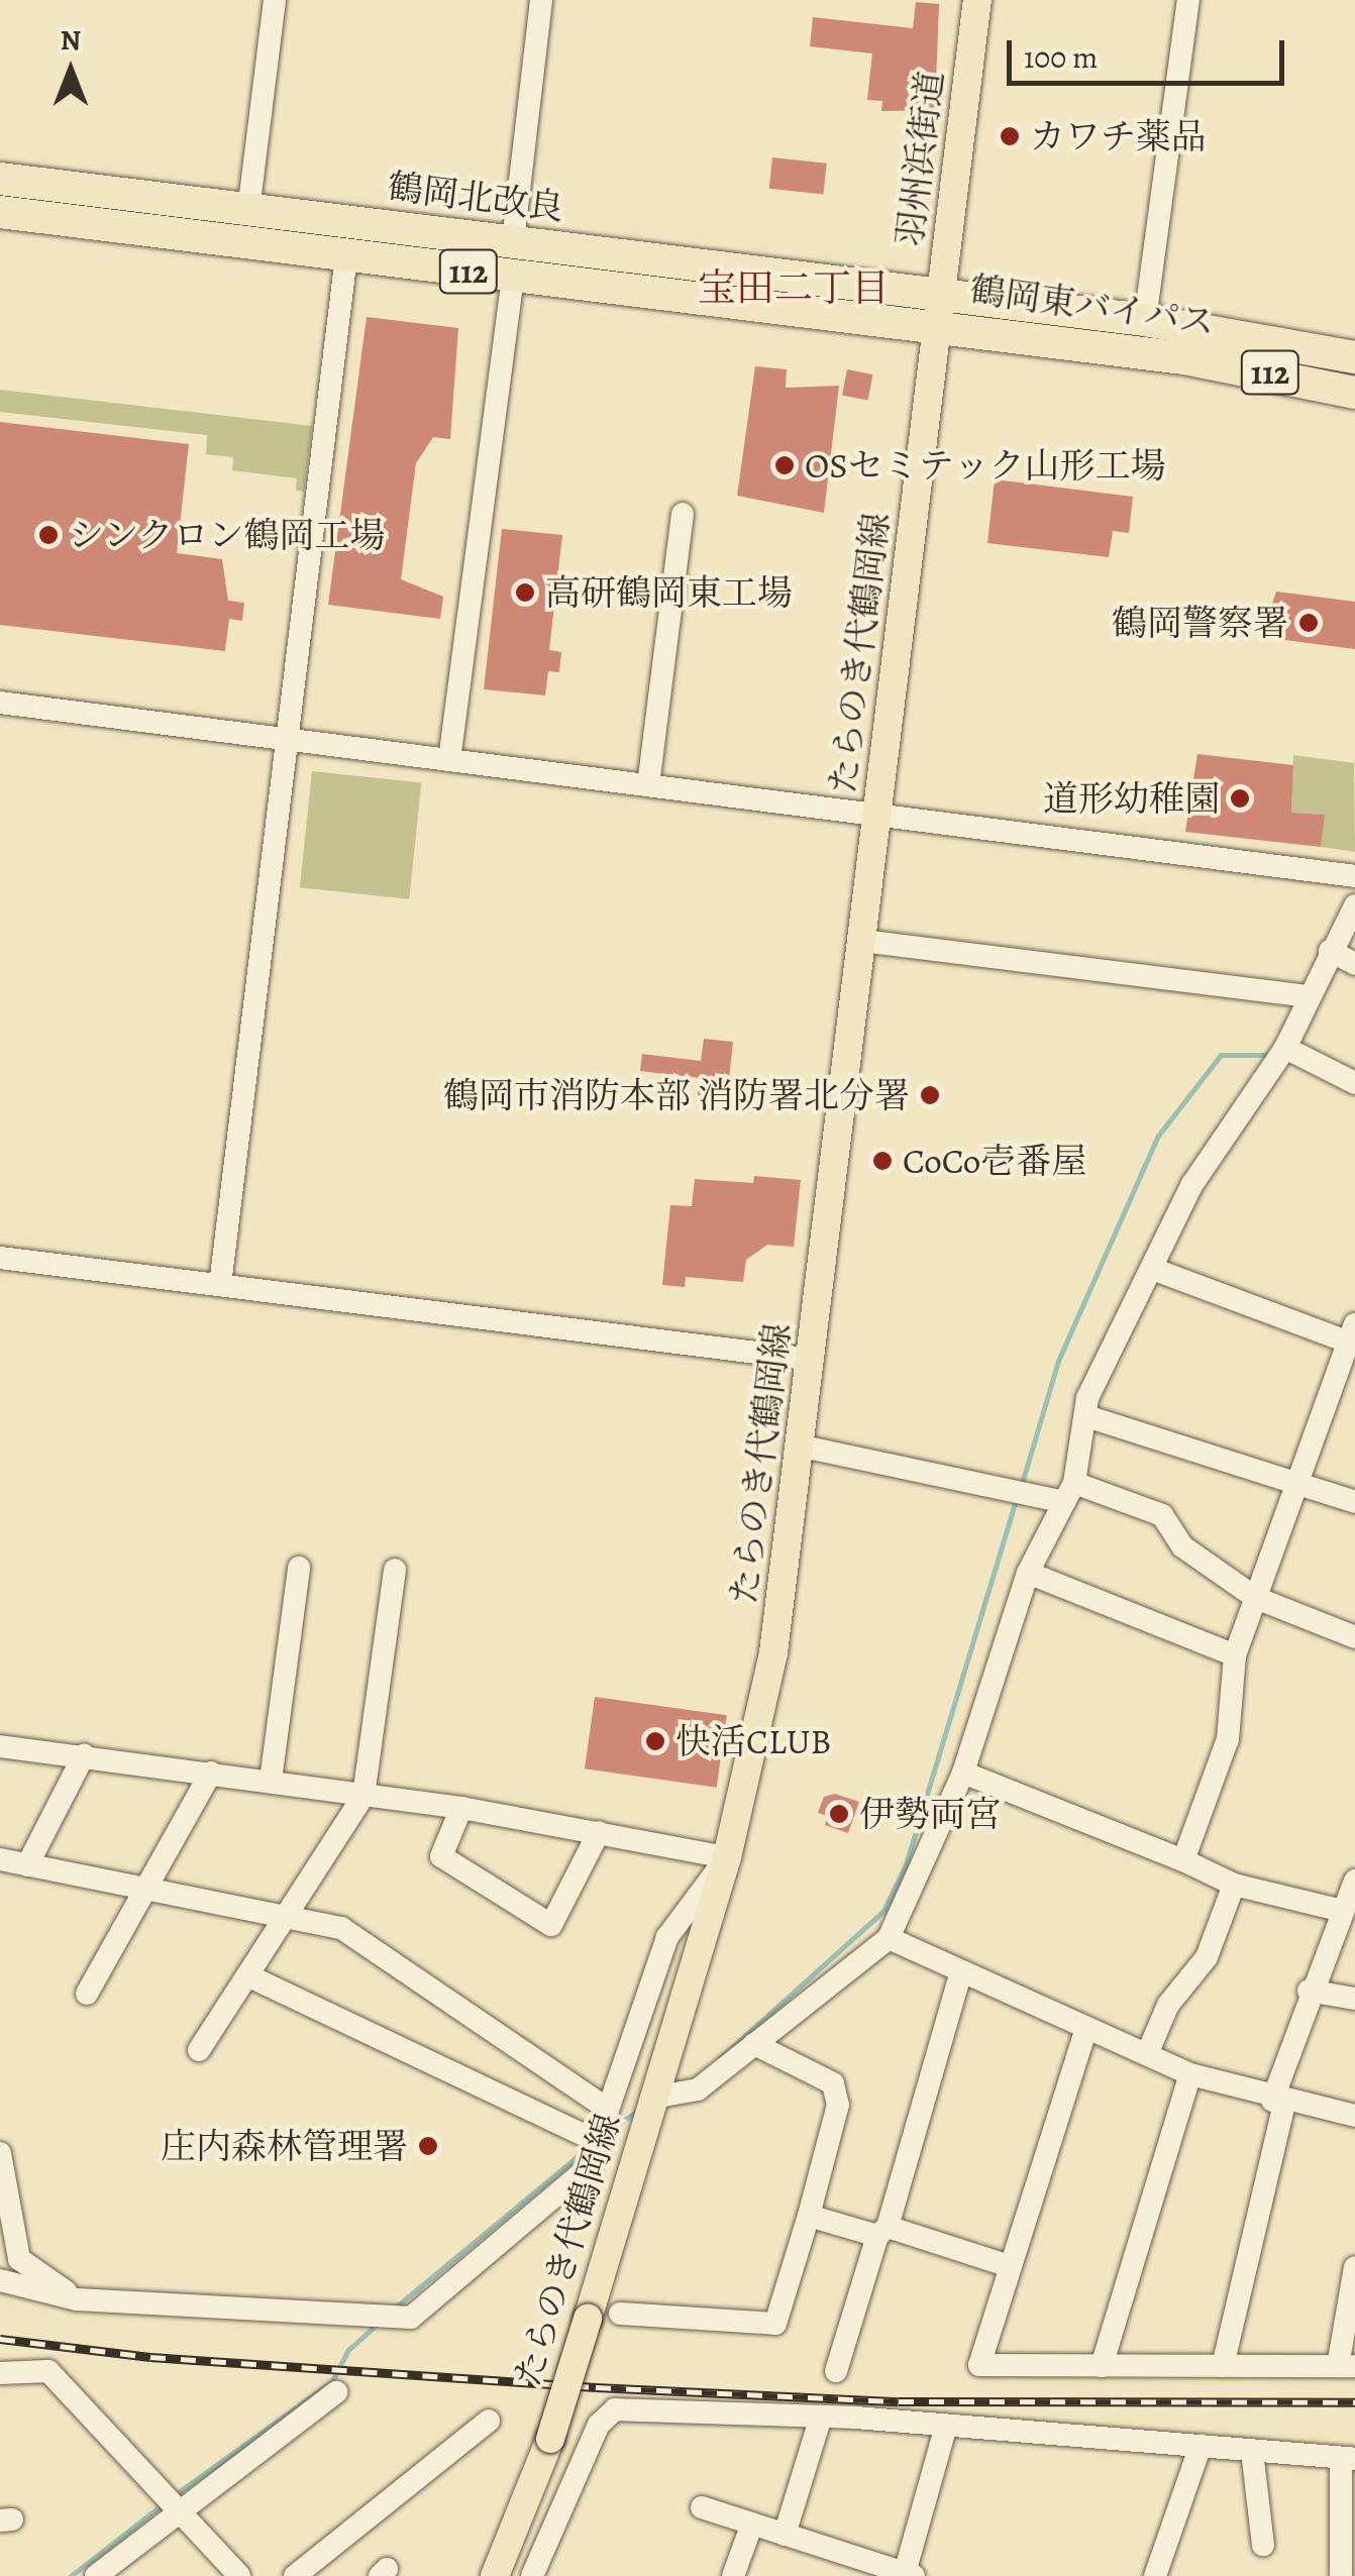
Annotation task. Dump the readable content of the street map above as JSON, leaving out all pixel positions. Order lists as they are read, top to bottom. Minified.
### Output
{"streets":{"highway":["鶴岡北改良","112","鶴岡東バイパス"],"main road":["羽州浜街道","たらのき代鶴岡線"]},"crossings":[["羽州浜街道","鶴岡北改良"],["羽州浜街道","112"],["羽州浜街道","鶴岡東バイパス"],["羽州浜街道","たらのき代鶴岡線"],["鶴岡北改良","112"],["鶴岡北改良","鶴岡東バイパス"],["鶴岡北改良","たらのき代鶴岡線"],["112","鶴岡東バイパス"],["112","たらのき代鶴岡線"],["鶴岡東バイパス","たらのき代鶴岡線"]],"districts":["宝田二丁目"],"places":["カワチ薬品","OSセミテック山形工場","シンクロン鶴岡工場","高研鶴岡東工場","鶴岡警察署","道形幼稚園","鶴岡市消防本部 消防署北分署","CoCo壱番屋","快活CLUB","伊勢両宮","庄内森林管理署"],"scale_bar":"100 m","north":"top"}
